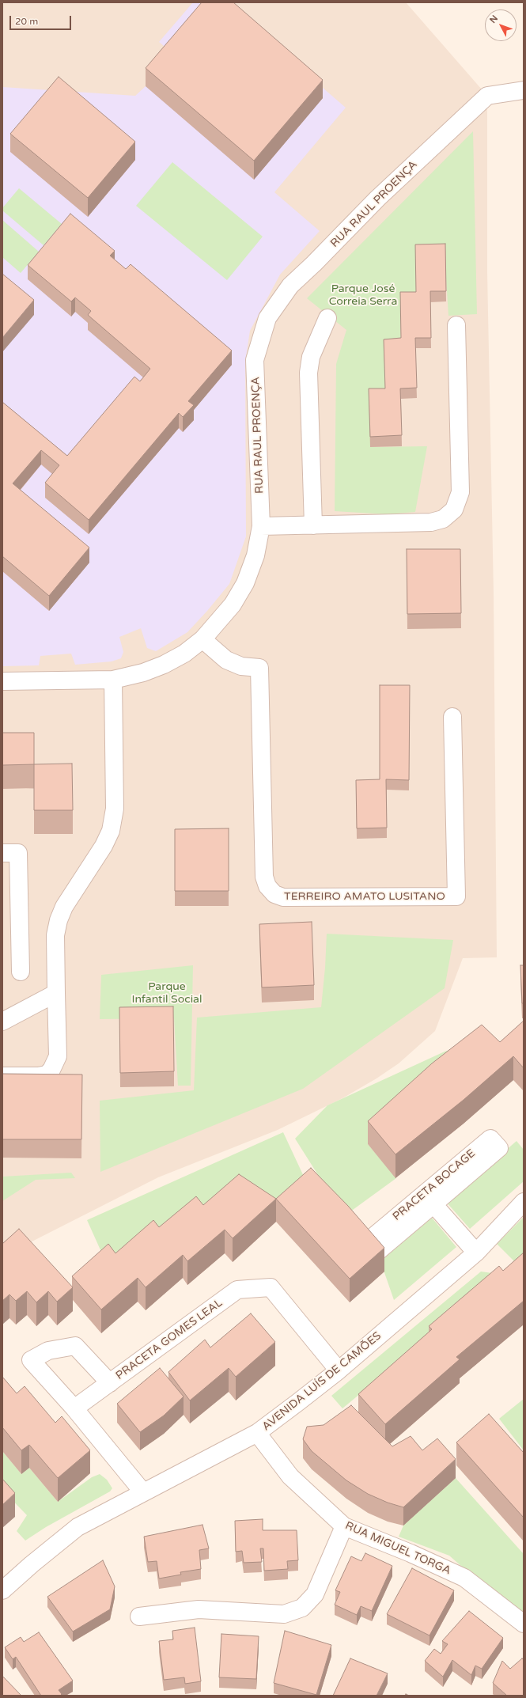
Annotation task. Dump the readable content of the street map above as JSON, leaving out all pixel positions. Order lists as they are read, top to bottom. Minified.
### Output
{"streets":{"street":["RUA RAUL PROENÇA","TERREIRO AMATO LUSITANO","PRACETA BOCAGE","PRACETA GOMES LEAL","AVENIDA LUÍS DE CAMÕES","RUA MIGUEL TORGA"]},"crossings":[["RUA RAUL PROENÇA","TERREIRO AMATO LUSITANO"],["PRACETA BOCAGE","AVENIDA LUÍS DE CAMÕES"],["PRACETA GOMES LEAL","AVENIDA LUÍS DE CAMÕES"],["AVENIDA LUÍS DE CAMÕES","RUA MIGUEL TORGA"]],"parks":["Parque José Correia Serra","Parque Infantil Social"],"scale_bar":"20 m","north":"top left"}
